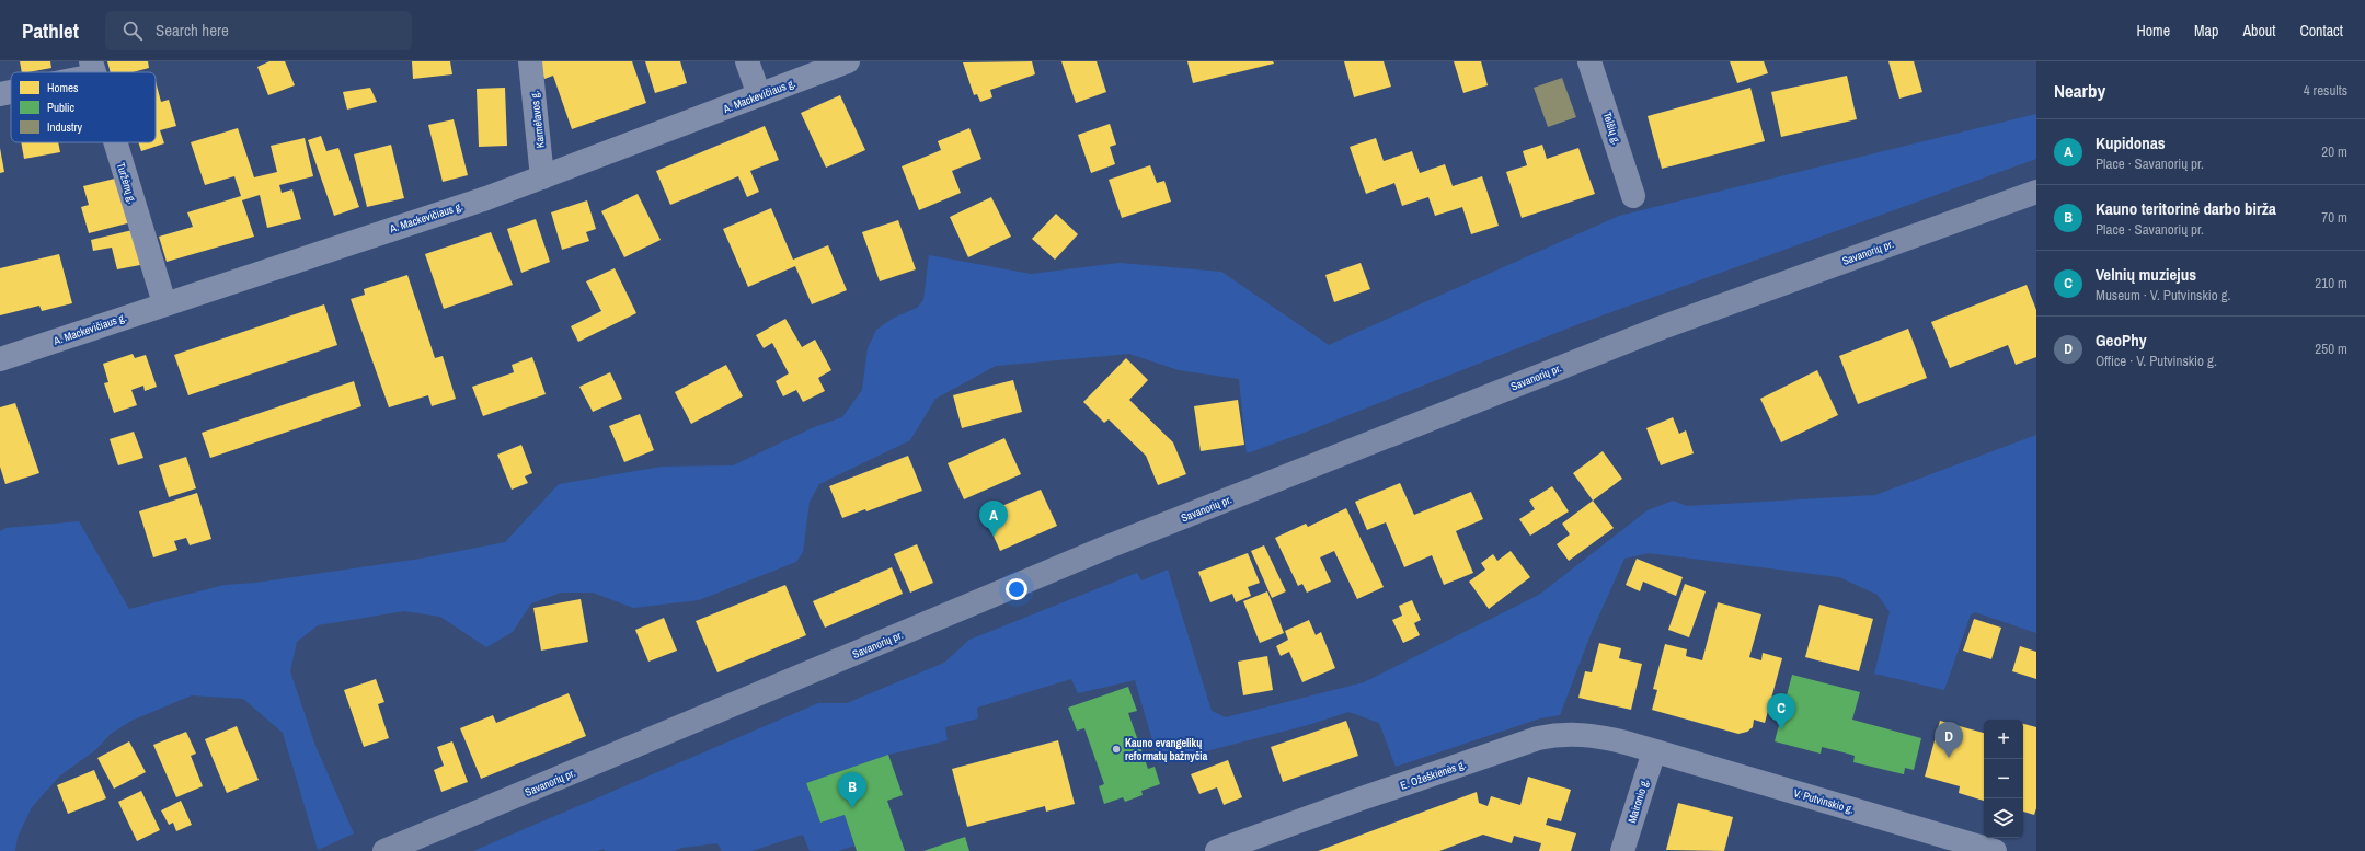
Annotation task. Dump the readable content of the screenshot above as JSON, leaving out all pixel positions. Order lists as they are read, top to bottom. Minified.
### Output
{"streets":{"main road":["Savanorių pr."],"street":["A. Mackevičiaus g.","Karmėlavos g.","Telšių g.","Turžėnų g.","E. Ožeškienės g.","Maironio g.","V. Putvinskio g."]},"crossings":[["A. Mackevičiaus g.","Karmėlavos g."],["A. Mackevičiaus g.","Turžėnų g."],["E. Ožeškienės g.","Maironio g."],["E. Ožeškienės g.","V. Putvinskio g."],["Maironio g.","V. Putvinskio g."]],"places":["Kauno evangelikų reformatų bažnyčia"],"legend":["Homes","Public","Industry"],"page":{"header":"Pathlet","search":"Search here","nav":["Home","Map","About","Contact"],"heading":["Nearby","4 results"],"list":[{"mark":"A","name":"Kupidonas","note":"Place · Savanorių pr.","value":"20 m"},{"mark":"B","name":"Kauno teritorinė darbo birža","note":"Place · Savanorių pr.","value":"70 m"},{"mark":"C","name":"Velnių muziejus","note":"Museum · V. Putvinskio g.","value":"210 m"},{"mark":"D","name":"GeoPhy","note":"Office · V. Putvinskio g.","value":"250 m"}],"pins":["A","C","D","B"],"map_buttons":["+","−"]}}
